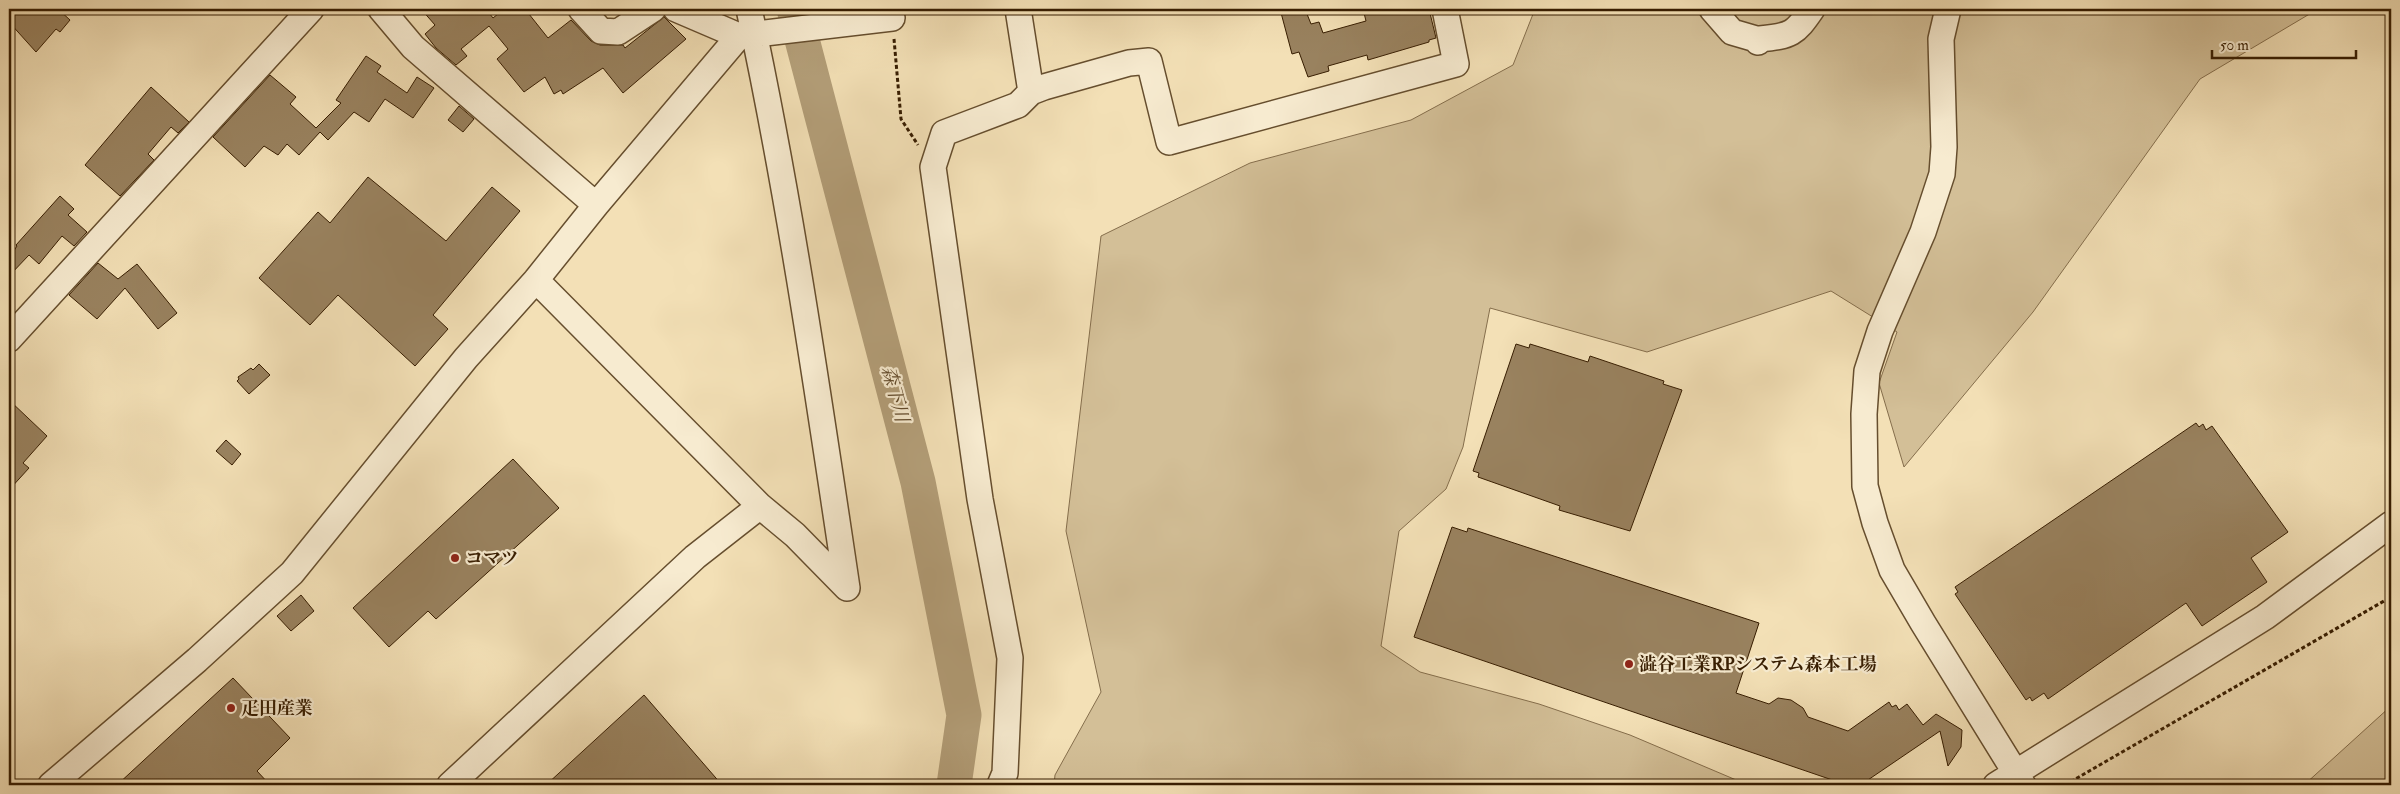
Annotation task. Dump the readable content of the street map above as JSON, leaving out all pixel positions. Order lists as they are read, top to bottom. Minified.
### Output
{"water":["森下川"],"places":["コマツ","澁谷工業RPシステム森本工場","疋田産業"],"scale_bar":"50 m"}
